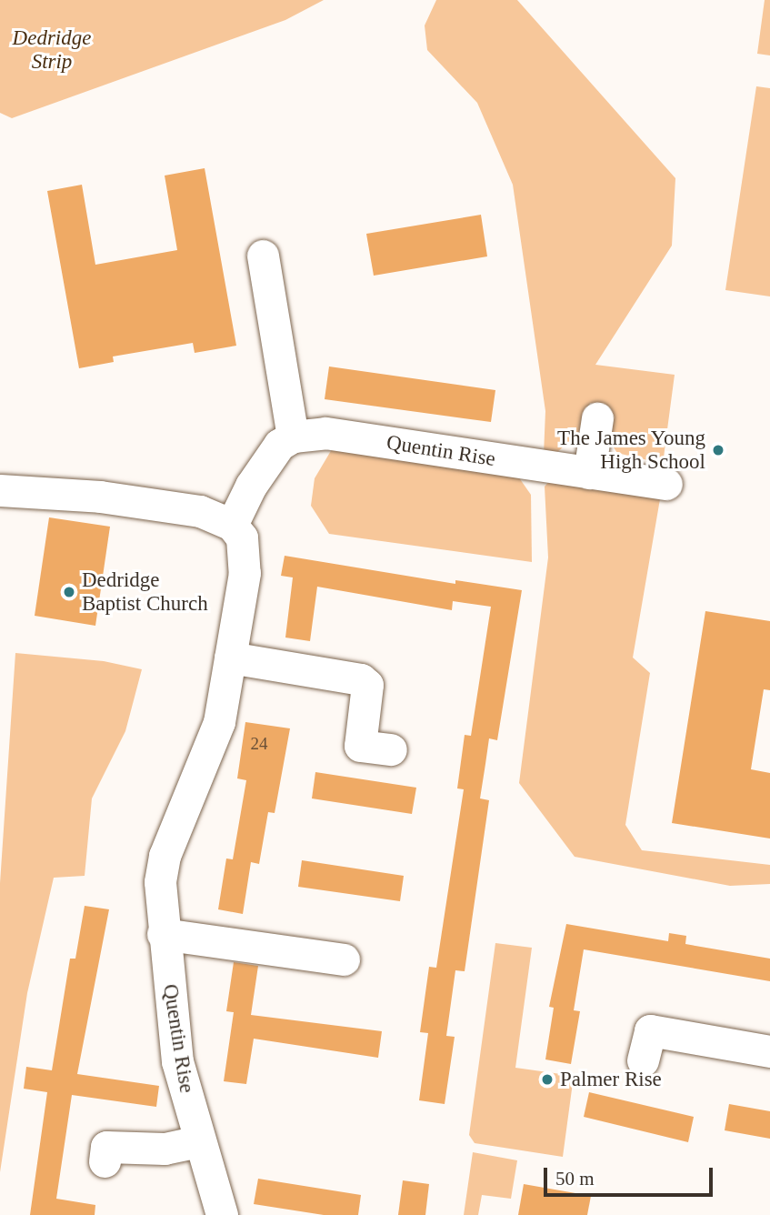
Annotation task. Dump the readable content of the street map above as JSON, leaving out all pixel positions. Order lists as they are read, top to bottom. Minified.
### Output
{"streets":{"street":["Quentin Rise"]},"parks":["Dedridge Strip"],"places":["The James Young High School","Dedridge Baptist Church","Palmer Rise"],"house_numbers":["24"],"scale_bar":"50 m"}
